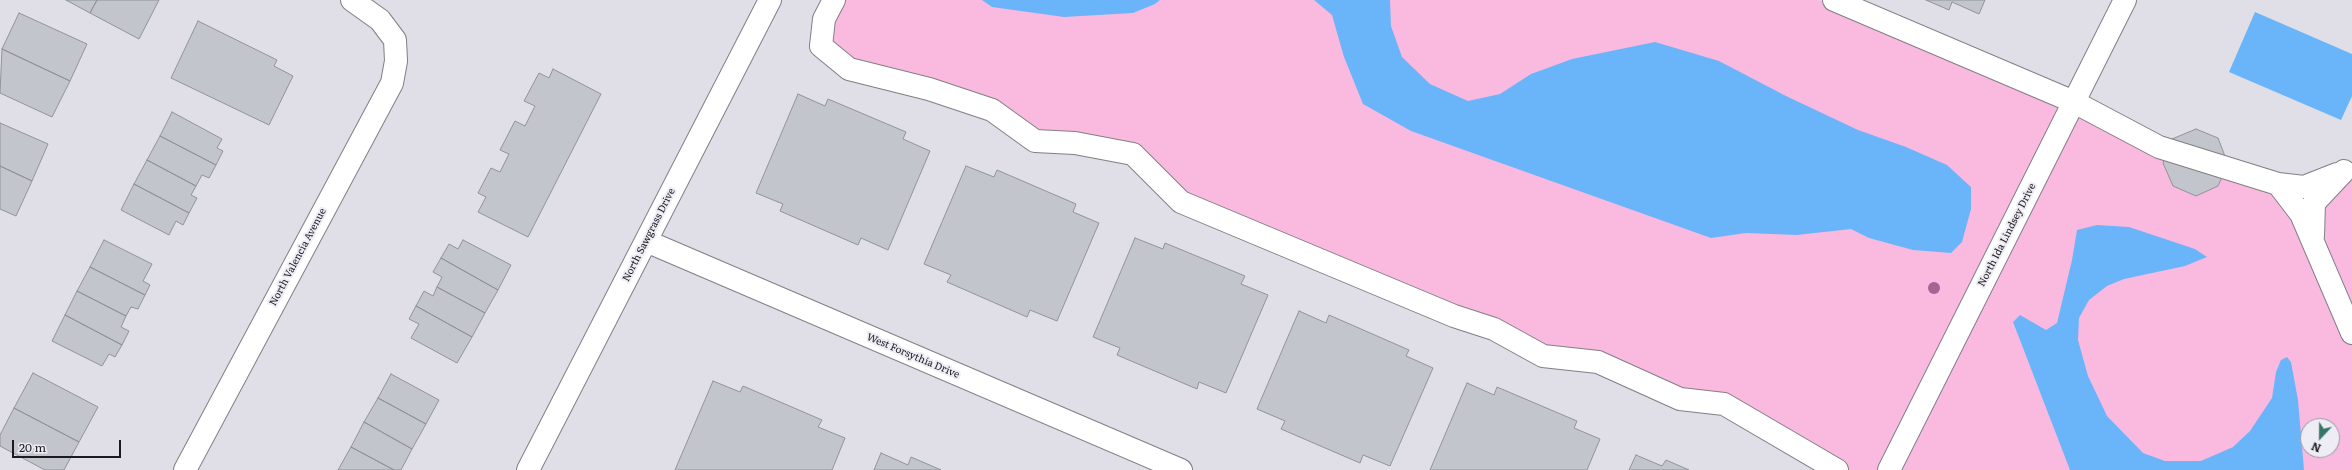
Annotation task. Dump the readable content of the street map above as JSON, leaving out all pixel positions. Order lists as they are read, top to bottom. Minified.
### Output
{"streets":{"street":["North Sawgrass Drive","North Ida Lindsey Drive","North Valencia Avenue","West Forsythia Drive"]},"crossings":[["North Sawgrass Drive","West Forsythia Drive"]],"scale_bar":"20 m","north":"bottom"}
